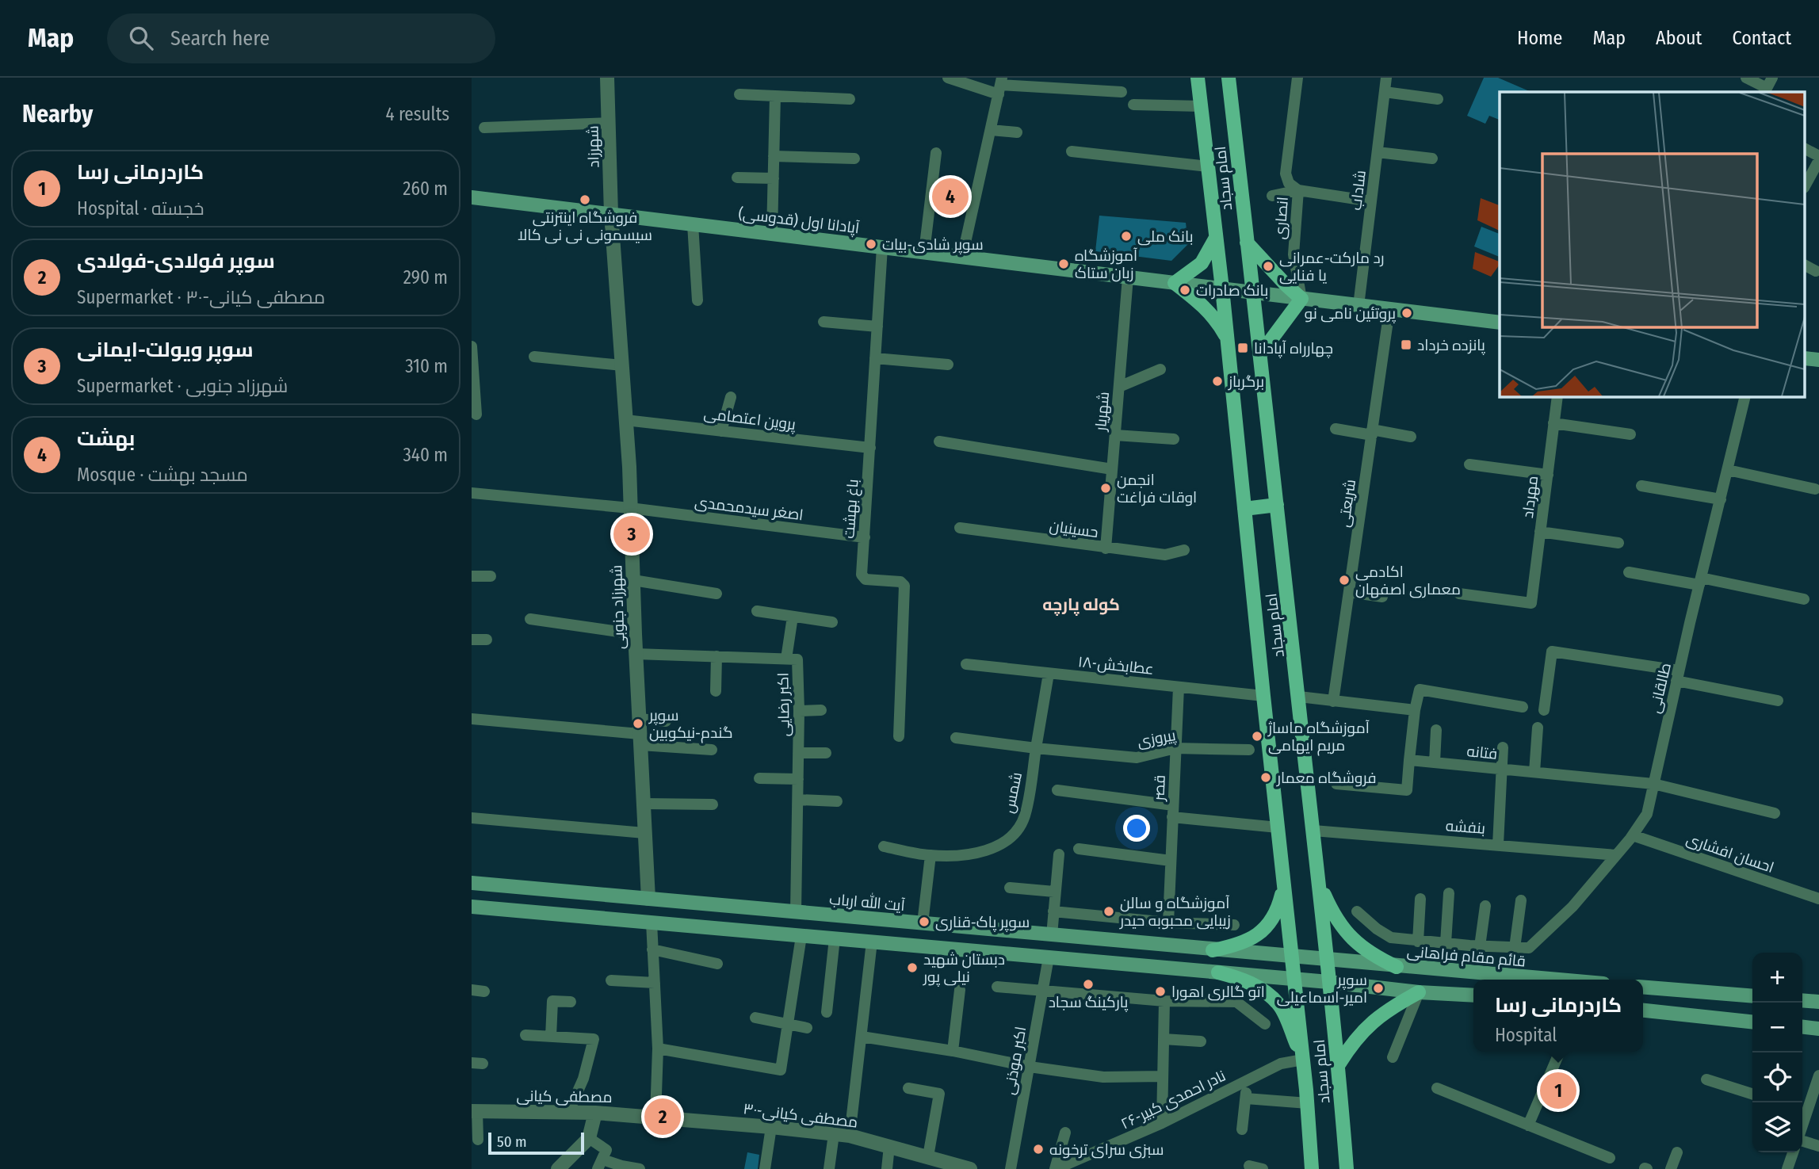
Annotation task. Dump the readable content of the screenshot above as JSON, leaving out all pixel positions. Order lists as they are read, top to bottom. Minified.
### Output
{"streets":{"main road":["امام سجاد","آپادانا اول (قدوسی)","آیت الله ارباب","قائم مقام فراهانی"],"street":["شهرزاد","شاداب","انصاری","شهریار","پروین اعتصامی","مهرداد","شریعتی","اصغر سیدمحمدی","باغ بهشت","حسینیان","شهرزاد جنوبی","۱۸-عطابخش","طالقانی","اکبر رضایی","پیروزی","فتانه","قصر","شمس","بنفشه","احسان افشاری","اکبر موذنی","مصطفی کیانی","۲۶-نادر احمدی کبیر","۳۰-مصطفی کیانی"]},"crossings":[["شهرزاد","آپادانا اول (قدوسی)"],["شهرزاد","شهرزاد جنوبی"],["امام سجاد","آپادانا اول (قدوسی)"],["امام سجاد","۱۸-عطابخش"],["امام سجاد","بنفشه"],["امام سجاد","آیت الله ارباب"],["امام سجاد","قائم مقام فراهانی"],["امام سجاد","۲۶-نادر احمدی کبیر"],["آپادانا اول (قدوسی)","شهریار"],["آپادانا اول (قدوسی)","باغ بهشت"],["آپادانا اول (قدوسی)","شهرزاد جنوبی"],["شهریار","حسینیان"],["پروین اعتصامی","باغ بهشت"],["پروین اعتصامی","شهرزاد جنوبی"],["اصغر سیدمحمدی","باغ بهشت"],["اصغر سیدمحمدی","شهرزاد جنوبی"],["شهرزاد جنوبی","اکبر رضایی"],["شهرزاد جنوبی","آیت الله ارباب"],["۱۸-عطابخش","قصر"],["۱۸-عطابخش","شمس"],["طالقانی","فتانه"],["طالقانی","بنفشه"],["طالقانی","احسان افشاری"],["اکبر رضایی","آیت الله ارباب"],["پیروزی","قصر"],["پیروزی","شمس"],["آیت الله ارباب","قائم مقام فراهانی"],["مصطفی کیانی","۳۰-مصطفی کیانی"]],"districts":["کوله پارچه"],"places":{"other":["فروشگاه اینترنتی سیسمونی نی نی کالا","بانک ملی","سوپر شادی-بیات","آموزشگاه زبان ستاک","رد مارکت-عمرانی یا فنایی","بانک صادرات","پروتئین نامی نو","برگرباز","انجمن اوقات فراغت","اکادمی معماری اصفهان","سوپر گندم-نیکوبین","آموزشگاه ماساژ مریم ایهامی","فروشگاه معمار","آموزشگاه و سالن زیبایی محبوبه حیدر","سوپر پاک-قناری","دبستان شهید نیلی پور","پارکینگ سجاد","سوپر امیر-اسماعیلی","اتو گالری اهورا","سبزی سرای ترخونه"],"transit":["پانزده خرداد","چهارراه آپادانا"]},"scale_bar":"50 m","page":{"header":"Map","search":"Search here","nav":["Home","Map","About","Contact"],"heading":["Nearby","4 results"],"list":[{"mark":"1","name":"کاردرمانی رسا","note":"Hospital · خجسته","value":"260 m"},{"mark":"2","name":"سوپر فولادی-فولادی","note":"Supermarket · ۳۰-مصطفی کیانی","value":"290 m"},{"mark":"3","name":"سوپر ویولت-ایمانی","note":"Supermarket · شهرزاد جنوبی","value":"310 m"},{"mark":"4","name":"بهشت","note":"Mosque · مسجد بهشت","value":"340 m"}],"pins":["4","3","1","2"],"map_buttons":["+","−"],"popup":["کاردرمانی رسا","Hospital"],"scale":"50 m"}}
